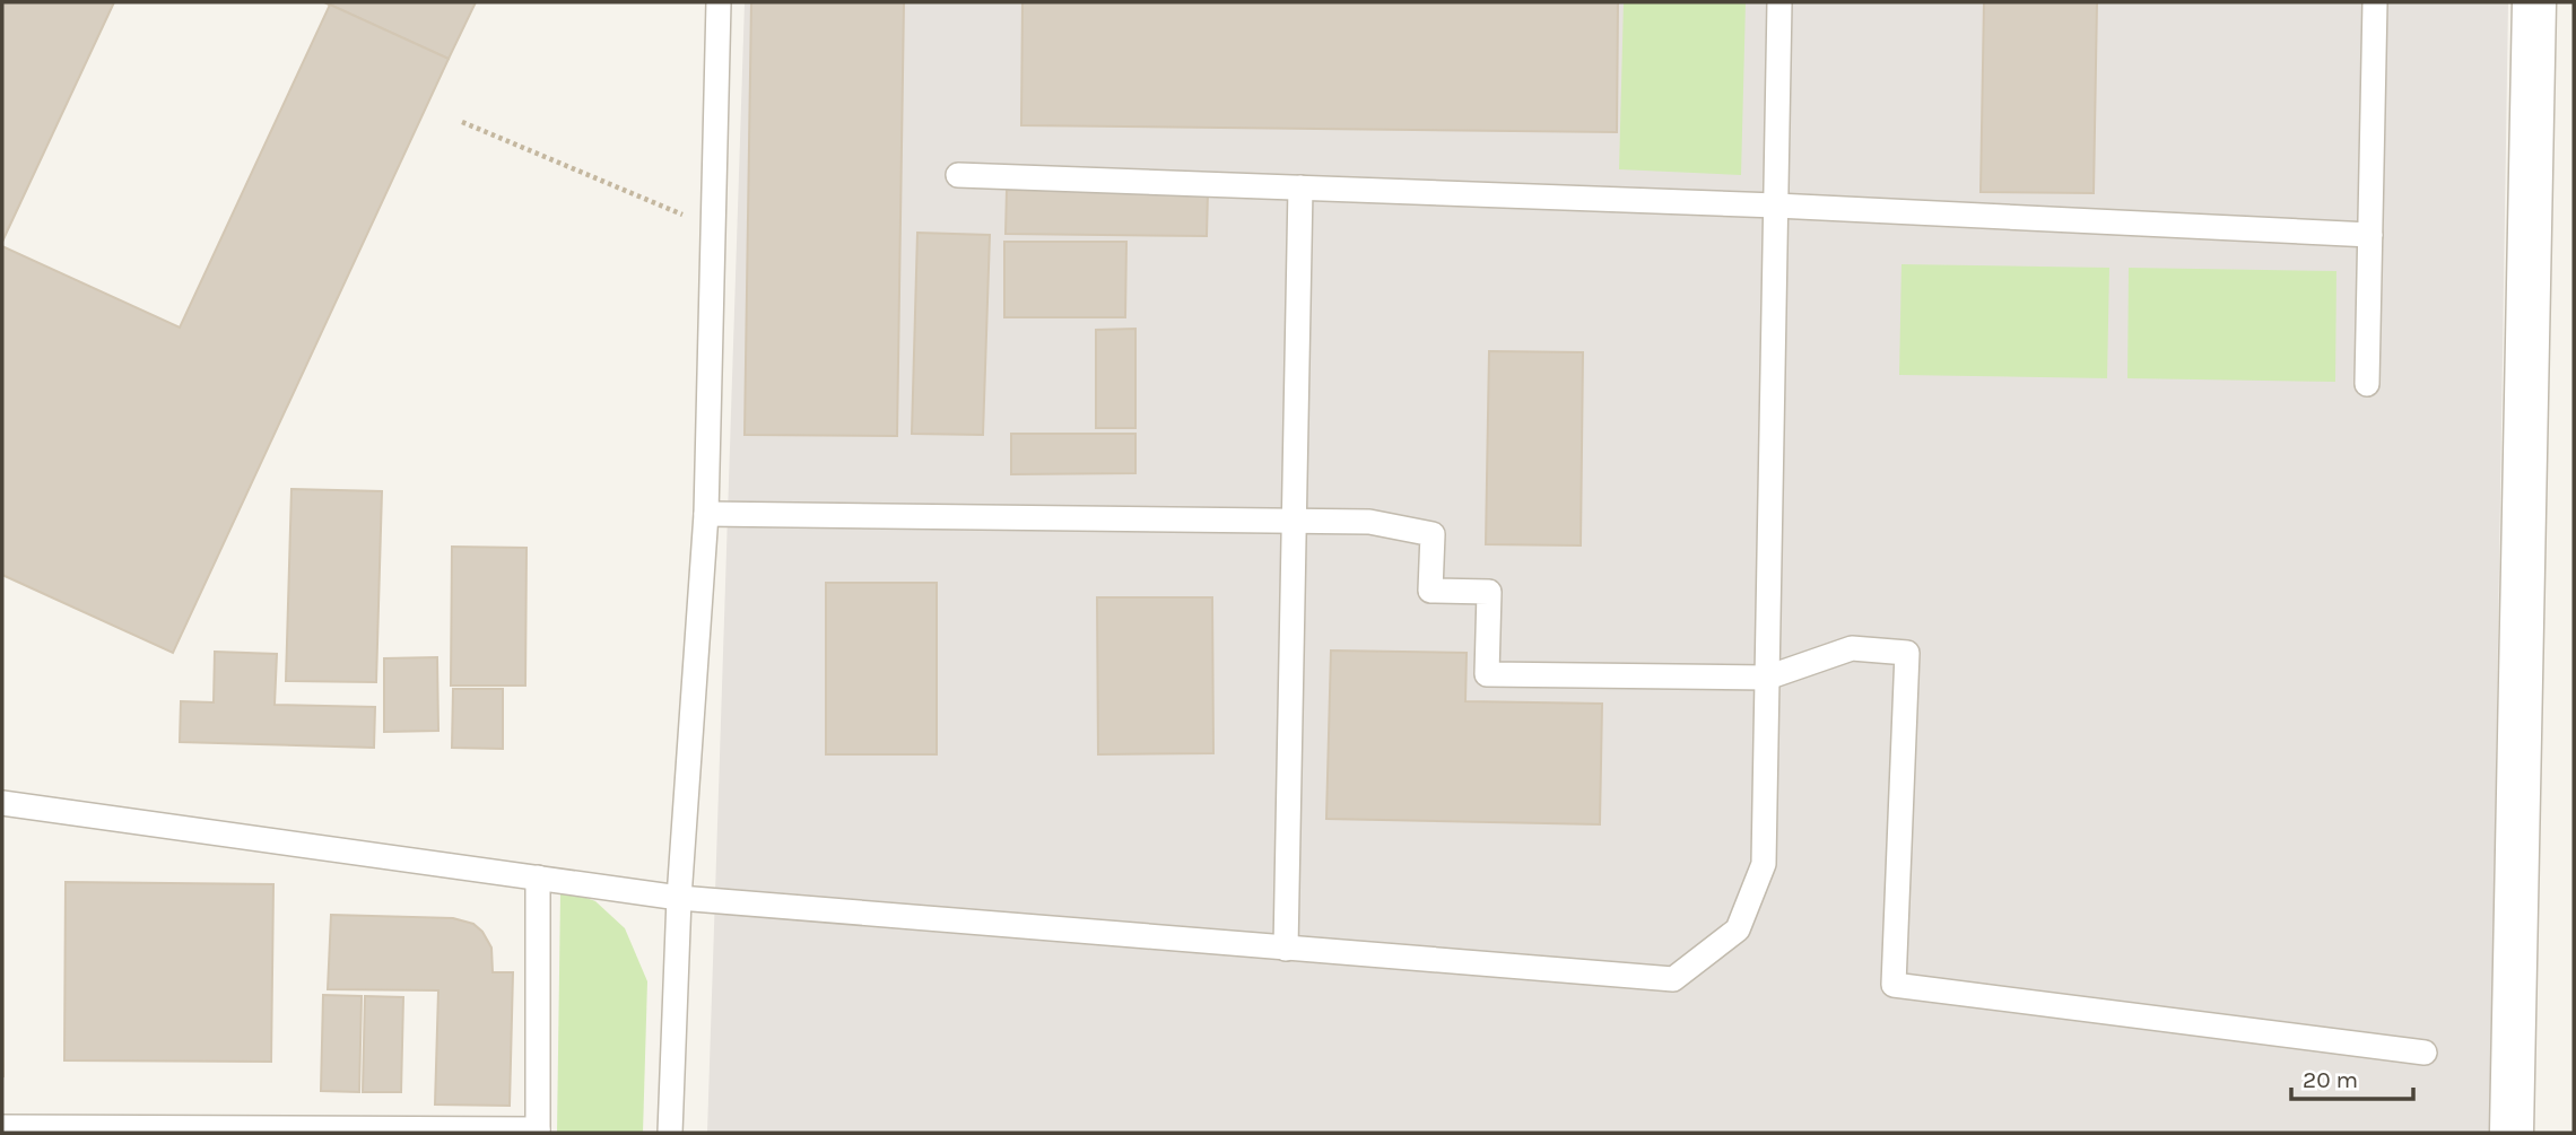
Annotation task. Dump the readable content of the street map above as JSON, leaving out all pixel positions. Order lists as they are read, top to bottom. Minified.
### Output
{"scale_bar":"20 m"}
